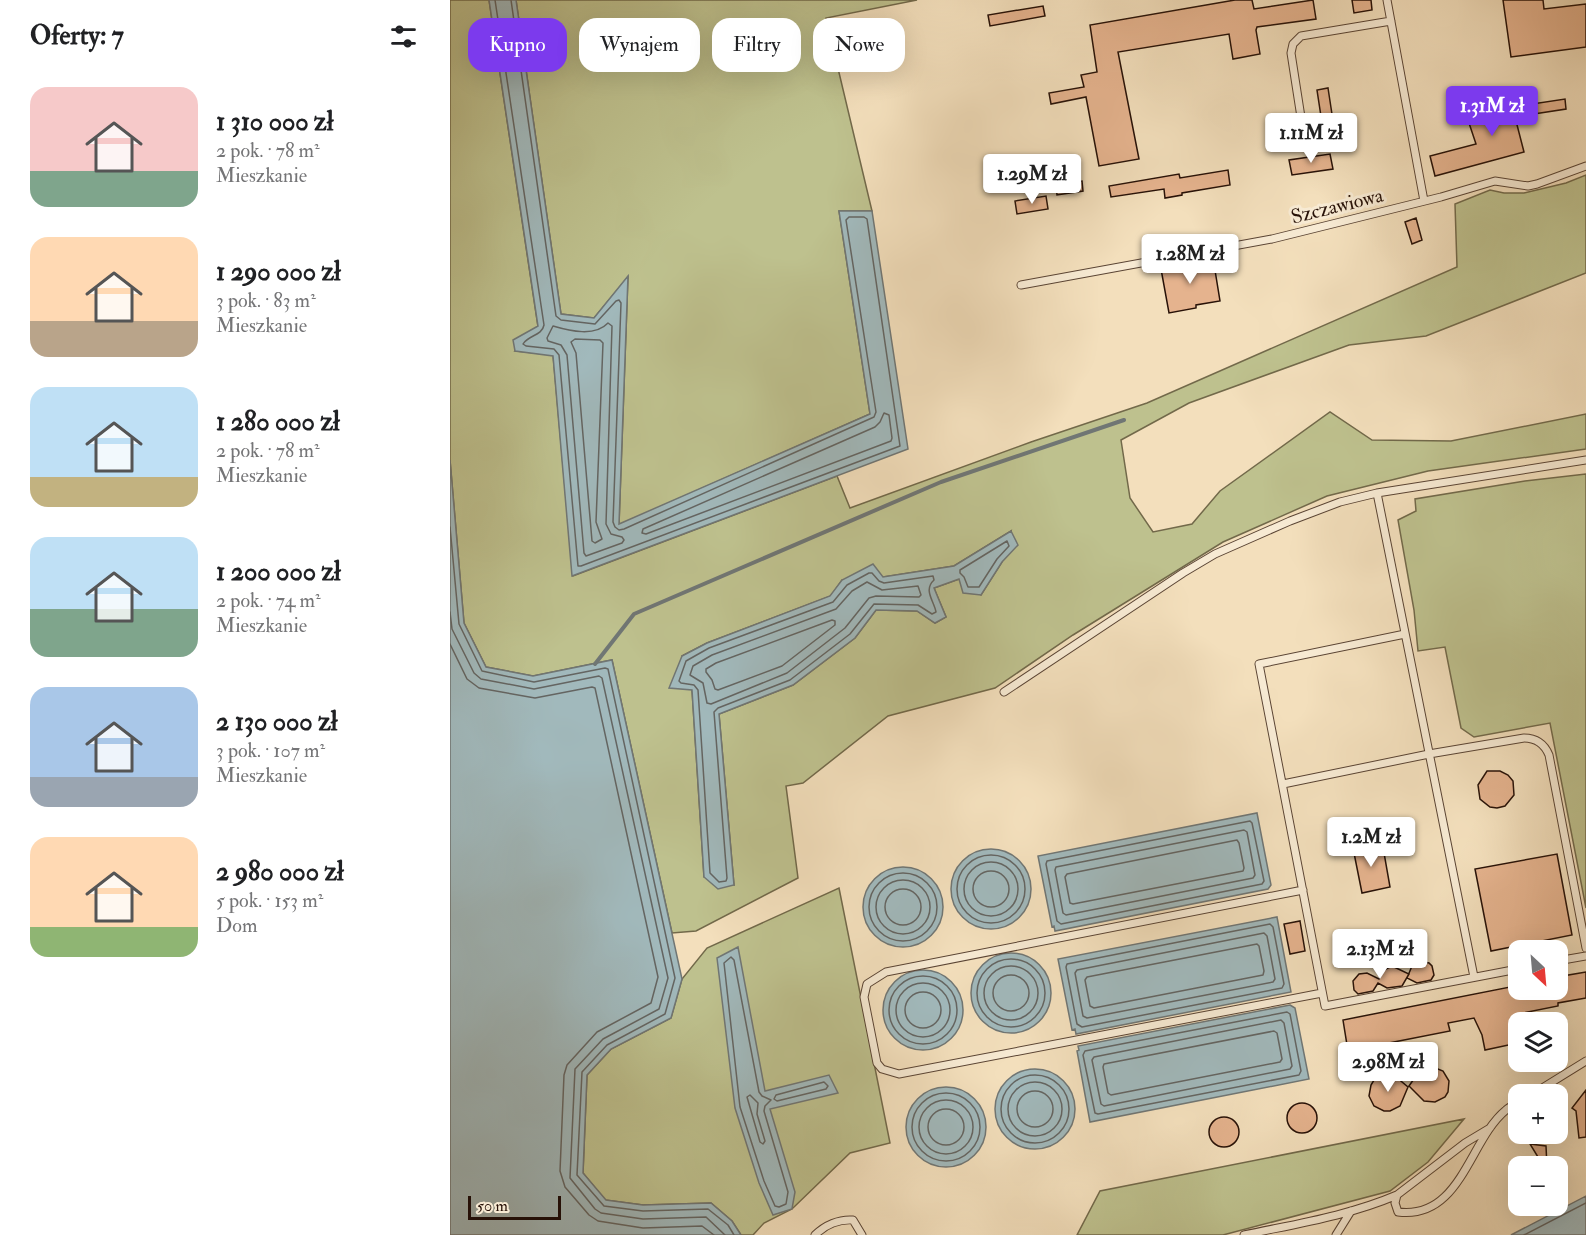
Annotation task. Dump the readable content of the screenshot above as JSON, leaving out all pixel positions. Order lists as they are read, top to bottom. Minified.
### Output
{"streets":{"lane":["Szczawiowa"]},"scale_bar":"50 m","north":"bottom right","page":{"heading":"Oferty: 7","chip":["Kupno","Wynajem","Filtry","Nowe"],"list":[{"name":"1 310 000 zł","note":"2 pok. · 78 m² · Mieszkanie"},{"name":"1 290 000 zł","note":"3 pok. · 83 m² · Mieszkanie"},{"name":"1 280 000 zł","note":"2 pok. · 78 m² · Mieszkanie"},{"name":"1 200 000 zł","note":"2 pok. · 74 m² · Mieszkanie"},{"name":"2 130 000 zł","note":"3 pok. · 107 m² · Mieszkanie"},{"name":"2 980 000 zł","note":"5 pok. · 153 m² · Dom"}],"price":["1.31M zł","1.11M zł","1.29M zł","1.28M zł","1.2M zł","2.13M zł","2.98M zł"],"map_buttons":["+","−"],"scale":"50 m"}}
